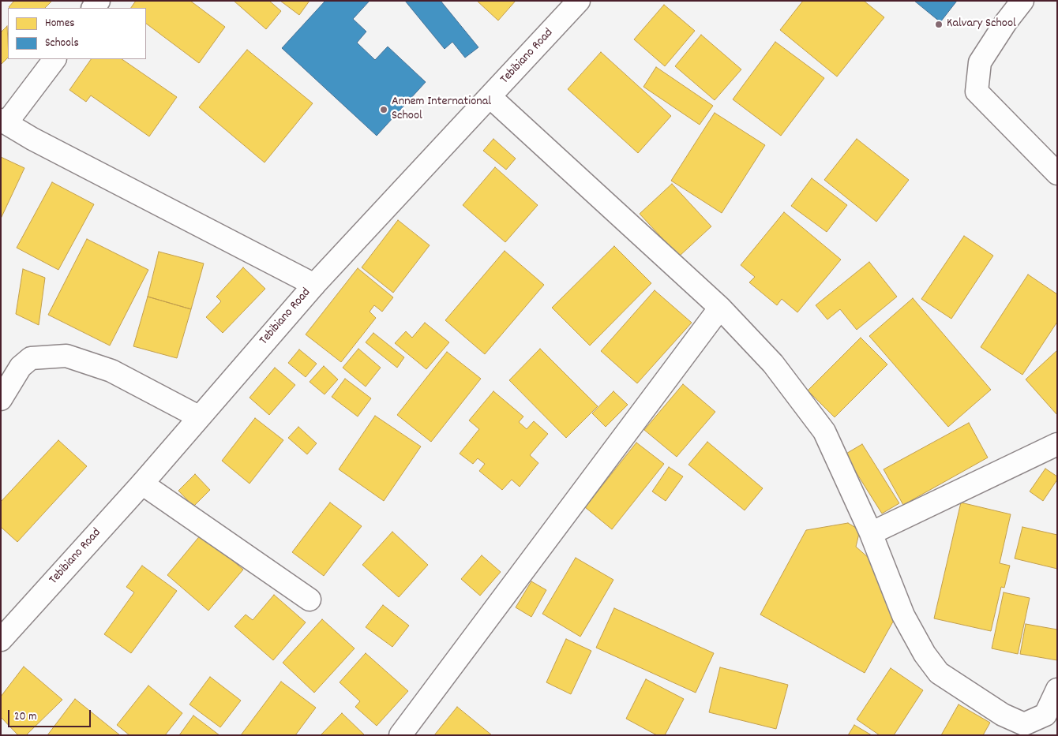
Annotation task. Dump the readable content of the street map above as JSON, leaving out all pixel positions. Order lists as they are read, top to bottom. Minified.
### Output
{"streets":{"street":["Tebibiano Road"]},"places":["Kalvary School","Annem International School"],"legend":["Homes","Schools"],"scale_bar":"20 m"}
